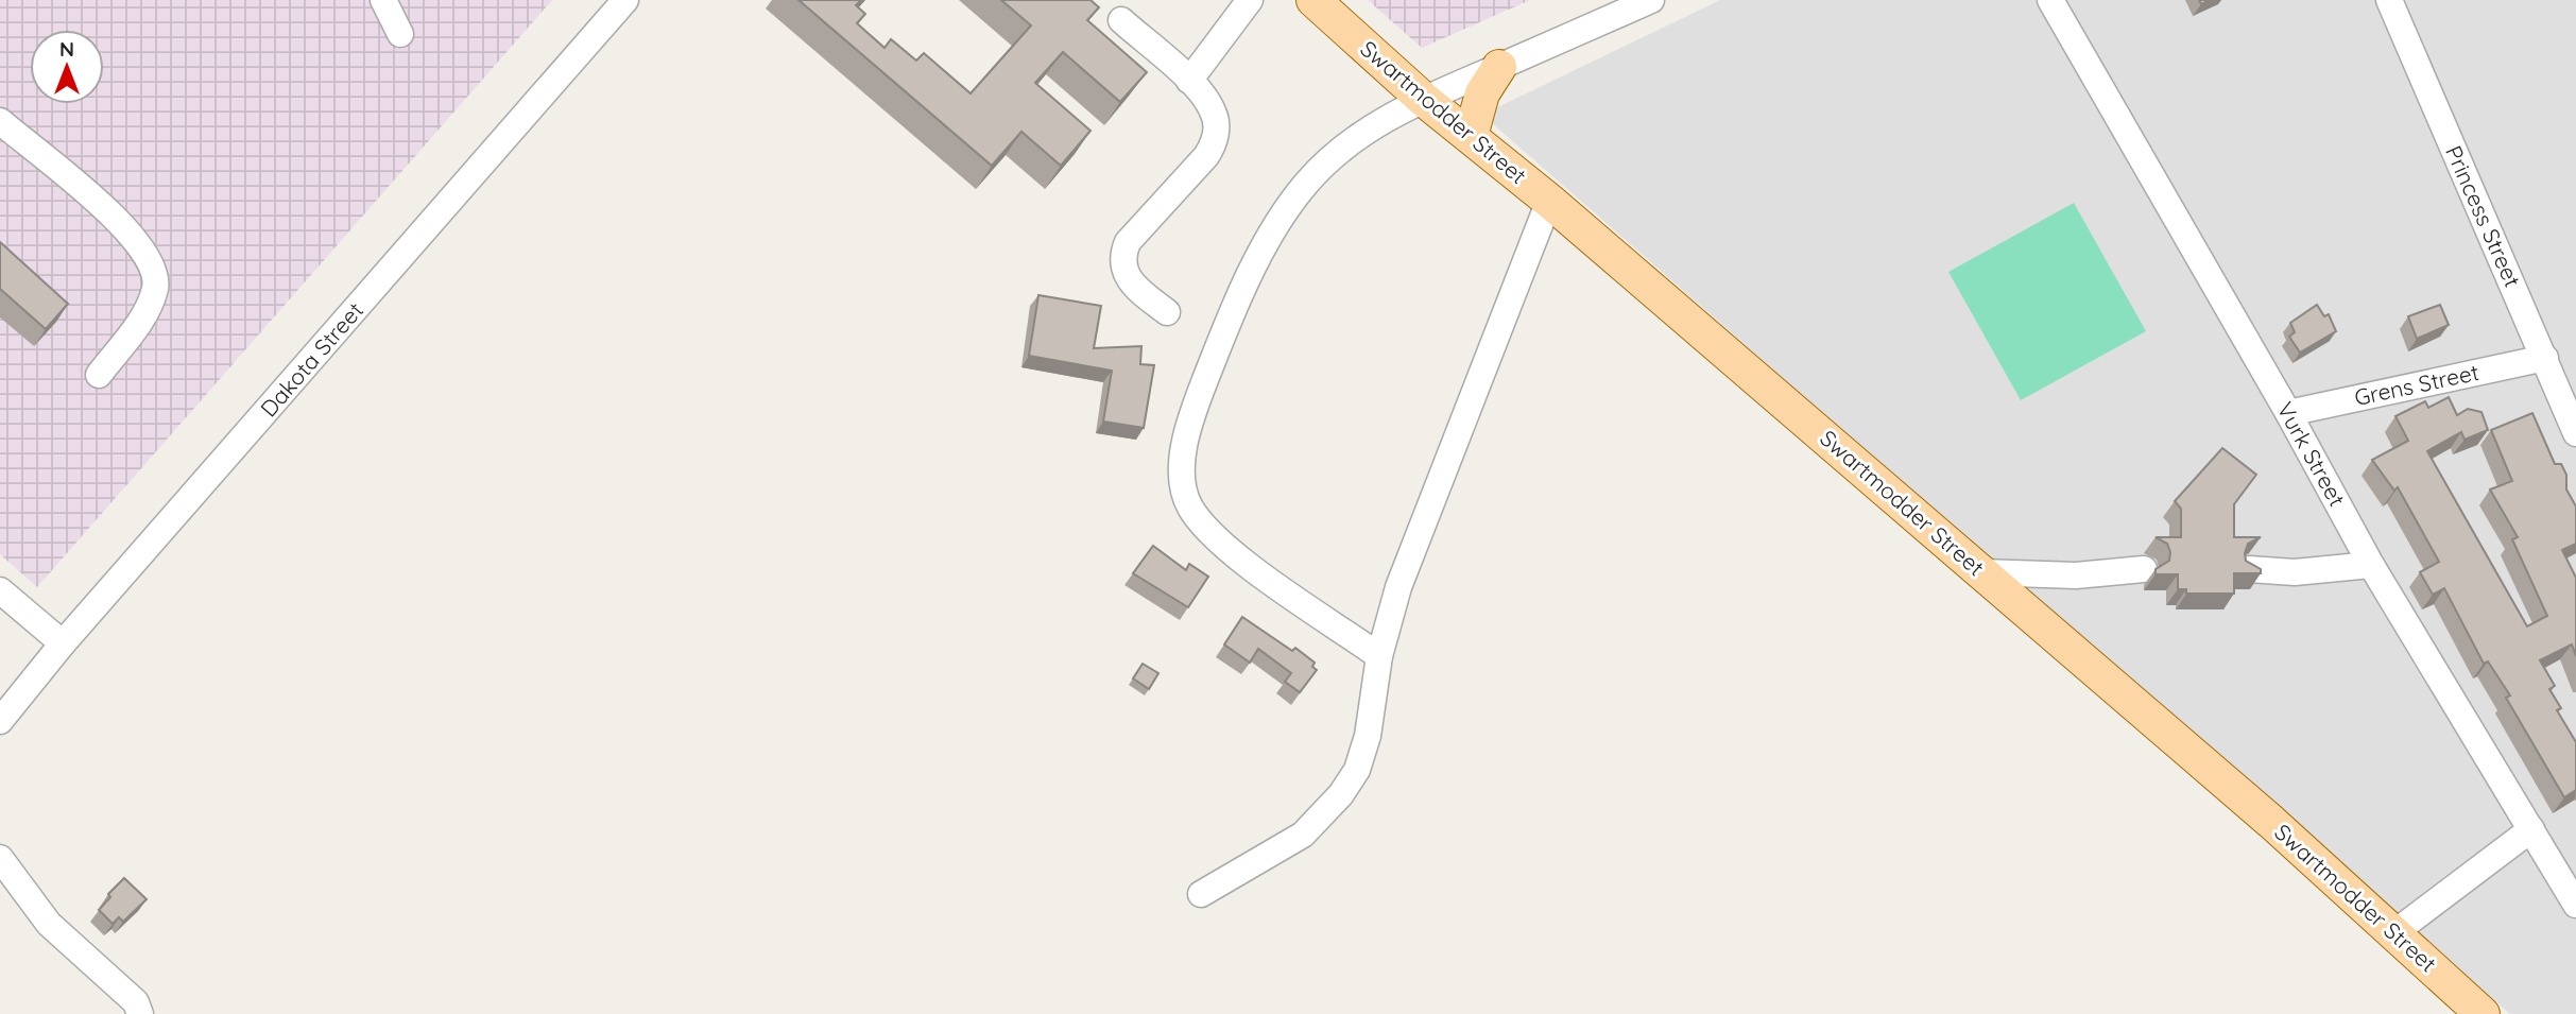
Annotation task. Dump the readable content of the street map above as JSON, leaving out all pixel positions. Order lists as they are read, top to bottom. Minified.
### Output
{"streets":{"main road":["Swartmodder Street"],"street":["Princess Street","Dakota Street","Grens Street","Vurk Street"]},"crossings":[["Princess Street","Grens Street"],["Grens Street","Vurk Street"]],"north":"top"}
